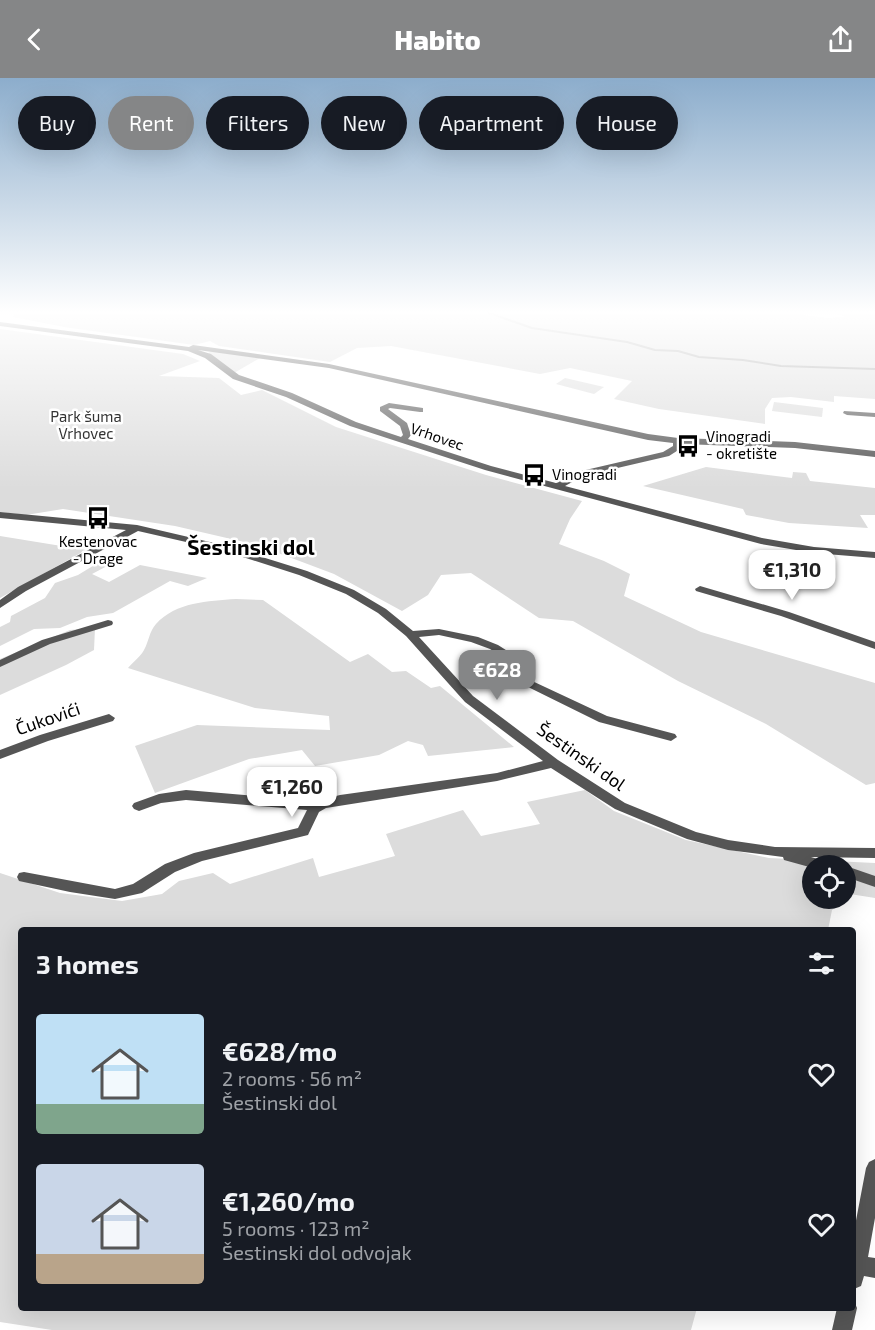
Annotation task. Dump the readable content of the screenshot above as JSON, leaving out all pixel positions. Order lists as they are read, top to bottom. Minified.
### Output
{"streets":{"street":["Vrhovec","Čukovići","Šestinski dol"]},"districts":["Šestinski dol"],"parks":["Park šuma Vrhovec"],"places":{"bus stop":["Vinogradi - okretište","Vinogradi","Kestenovac - Drage"]},"page":{"header":"Habito","chip":["Buy","Rent","Filters","New","Apartment","House"],"price":["€1,310","€628","€1,260"],"heading":"3 homes","list":[{"name":"€628/mo","note":"2 rooms · 56 m² · Šestinski dol"},{"name":"€1,260/mo","note":"5 rooms · 123 m² · Šestinski dol odvojak"}]}}
